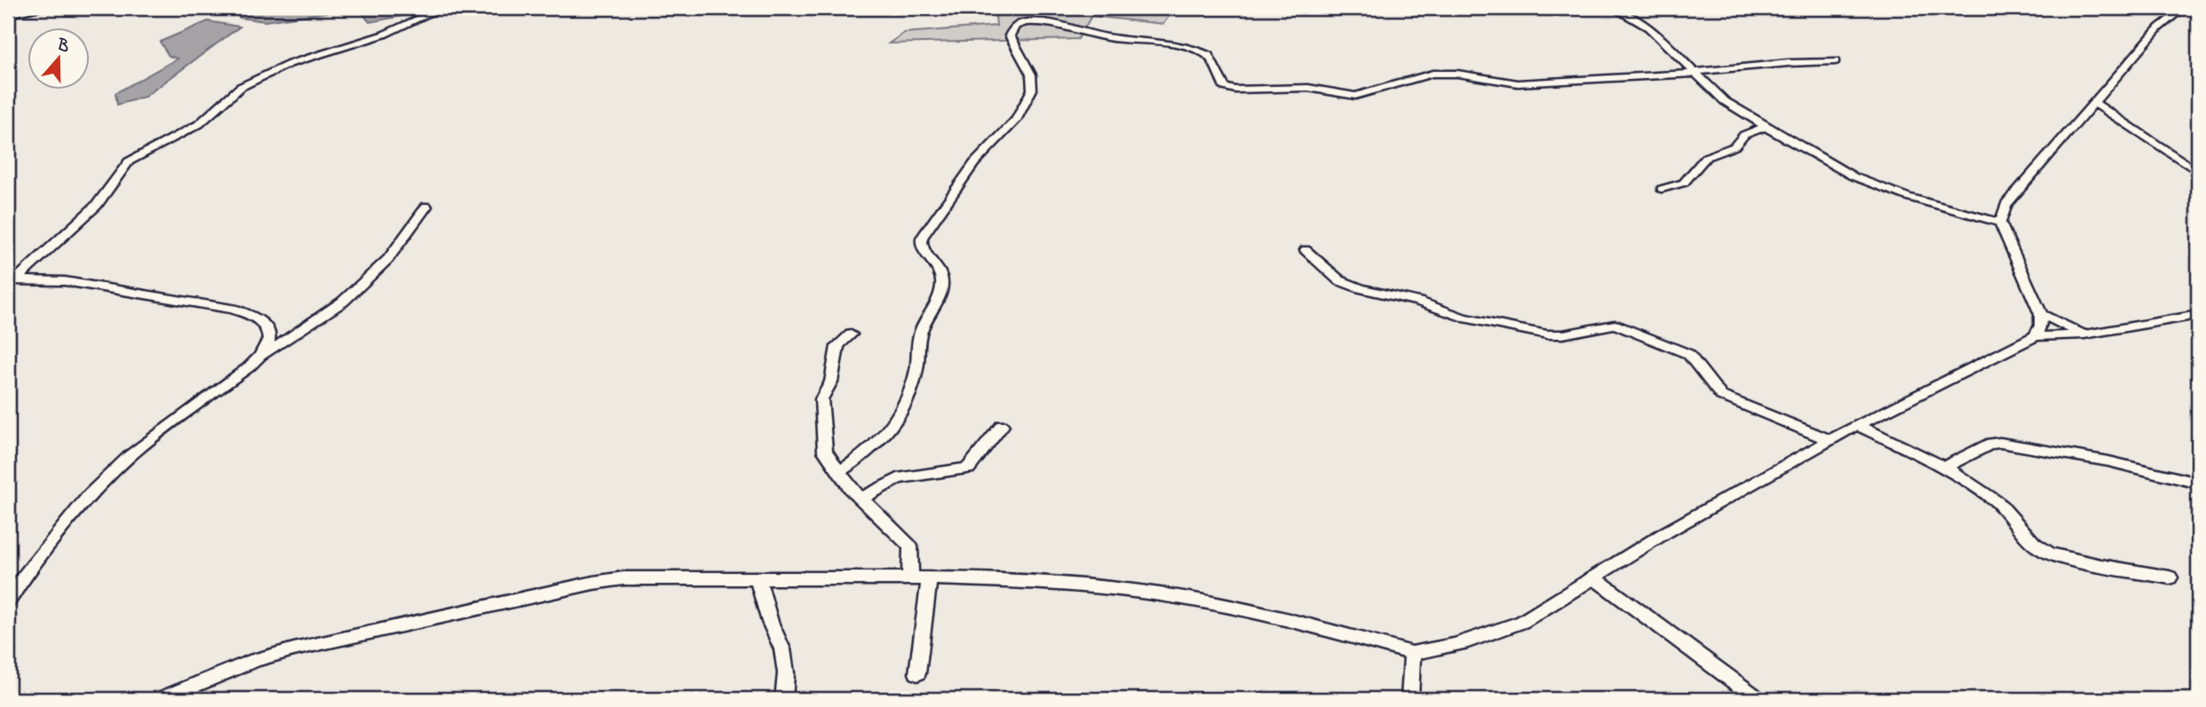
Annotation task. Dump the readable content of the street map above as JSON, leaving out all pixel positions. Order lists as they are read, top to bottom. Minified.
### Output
{"north":"top"}
